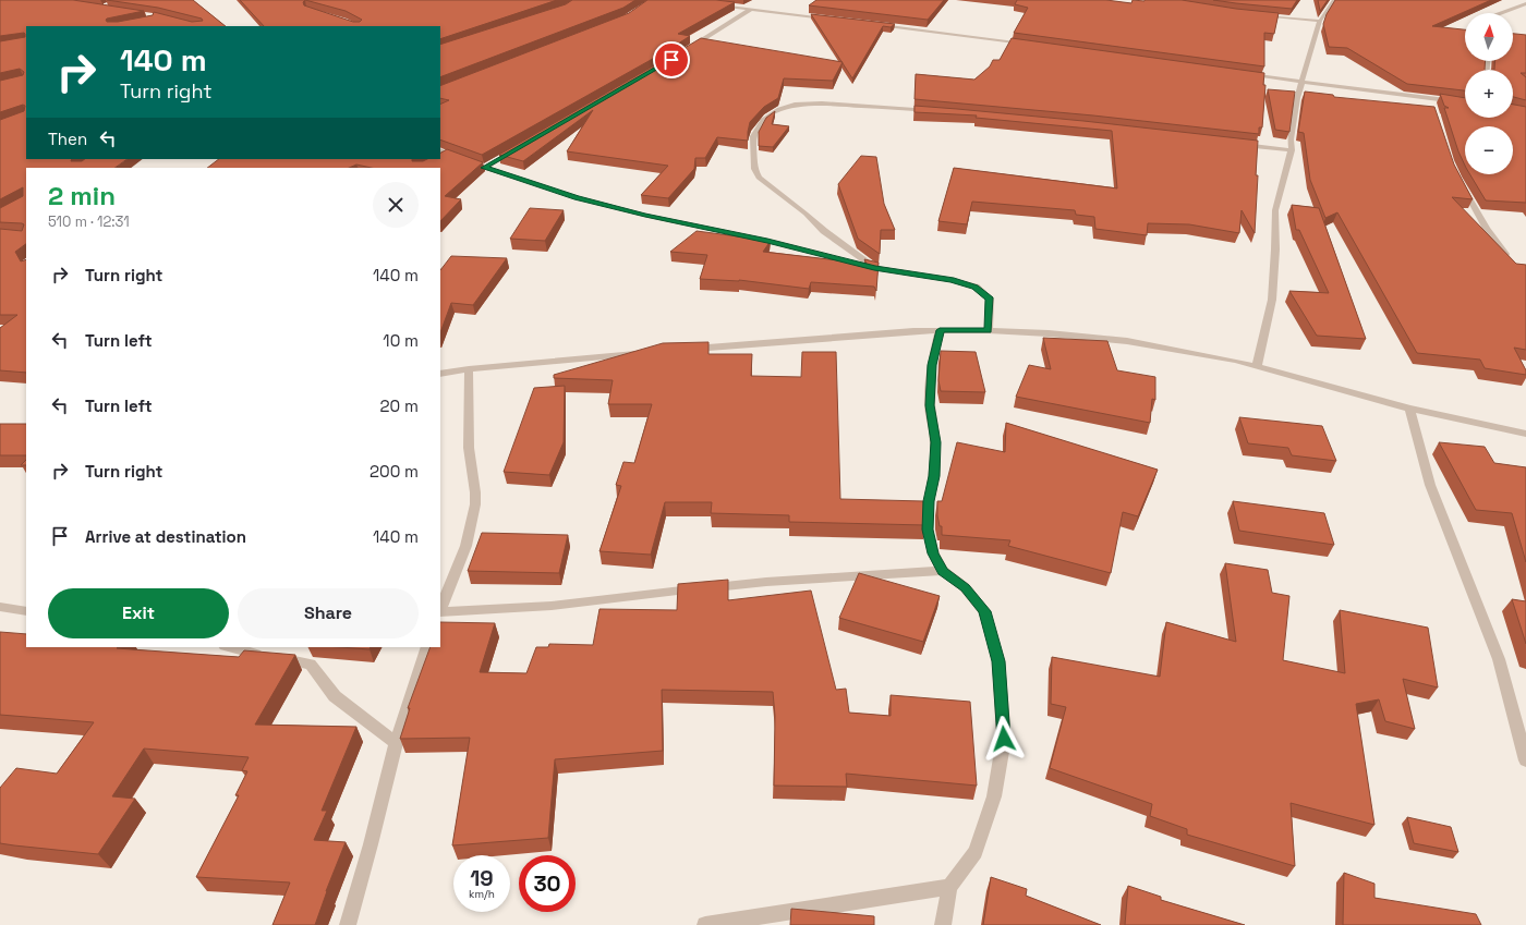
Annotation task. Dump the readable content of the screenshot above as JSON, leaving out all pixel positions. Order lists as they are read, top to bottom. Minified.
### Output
{"north":"top","page":{"map_buttons":["+","−"],"turn":["140 m","Turn right"],"then":"Then","heading":["2 min","510 m · 12:31"],"list":[{"name":"Turn right","value":"140 m"},{"name":"Turn left","value":"10 m"},{"name":"Turn left","value":"20 m"},{"name":"Turn right","value":"200 m"},{"name":"Arrive at destination","value":"140 m"}],"buttons":["Exit","Share"],"speed":"19 km/h","limit":"30"}}
